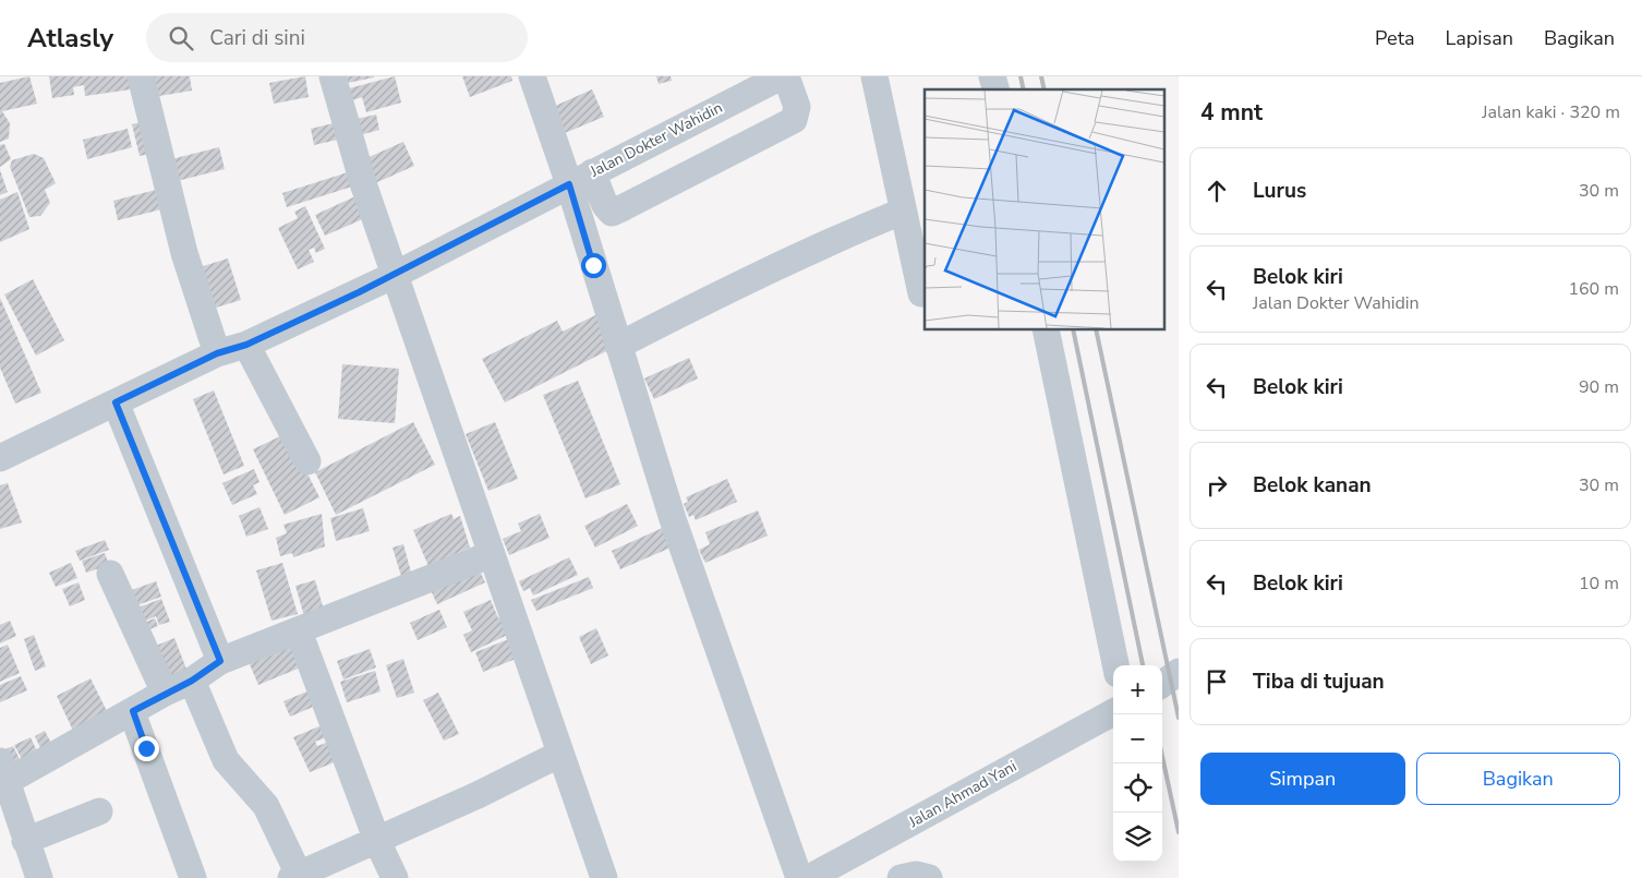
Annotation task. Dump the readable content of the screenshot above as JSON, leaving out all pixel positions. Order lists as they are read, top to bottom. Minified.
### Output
{"streets":{"street":["Jalan Dokter Wahidin","Jalan Ahmad Yani"]},"page":{"header":"Atlasly","search":"Cari di sini","nav":["Peta","Lapisan","Bagikan"],"heading":["4 mnt","Jalan kaki · 320 m"],"list":[["Lurus","30 m"],["Belok kiri","Jalan Dokter Wahidin","160 m"],["Belok kiri","90 m"],["Belok kanan","30 m"],["Belok kiri","10 m"],"Tiba di tujuan"],"map_buttons":["+","−"],"buttons":["Simpan","Bagikan"]}}
